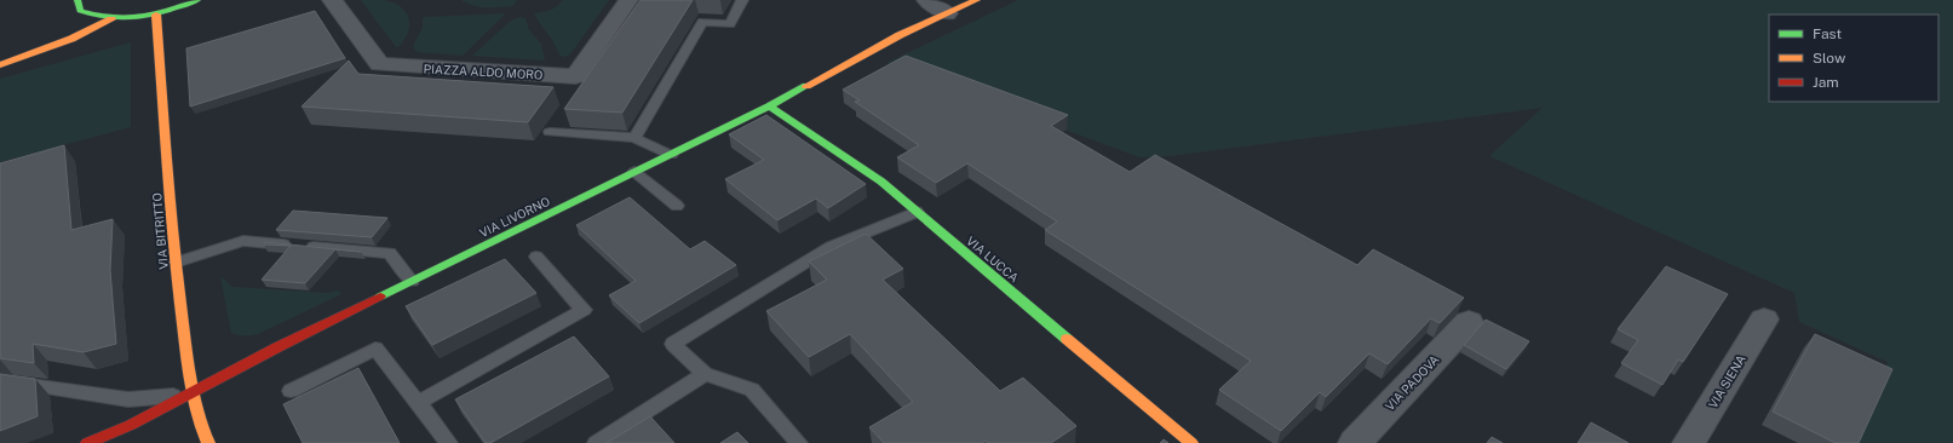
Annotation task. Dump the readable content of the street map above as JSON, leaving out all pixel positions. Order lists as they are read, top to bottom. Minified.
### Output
{"streets":{"street":["PIAZZA ALDO MORO","VIA LIVORNO","VIA BITRITTO","VIA LUCCA","VIA SIENA","VIA PADOVA"]},"crossings":[["VIA LIVORNO","VIA BITRITTO"],["VIA LIVORNO","VIA LUCCA"]],"legend":["Fast","Slow","Jam"]}
